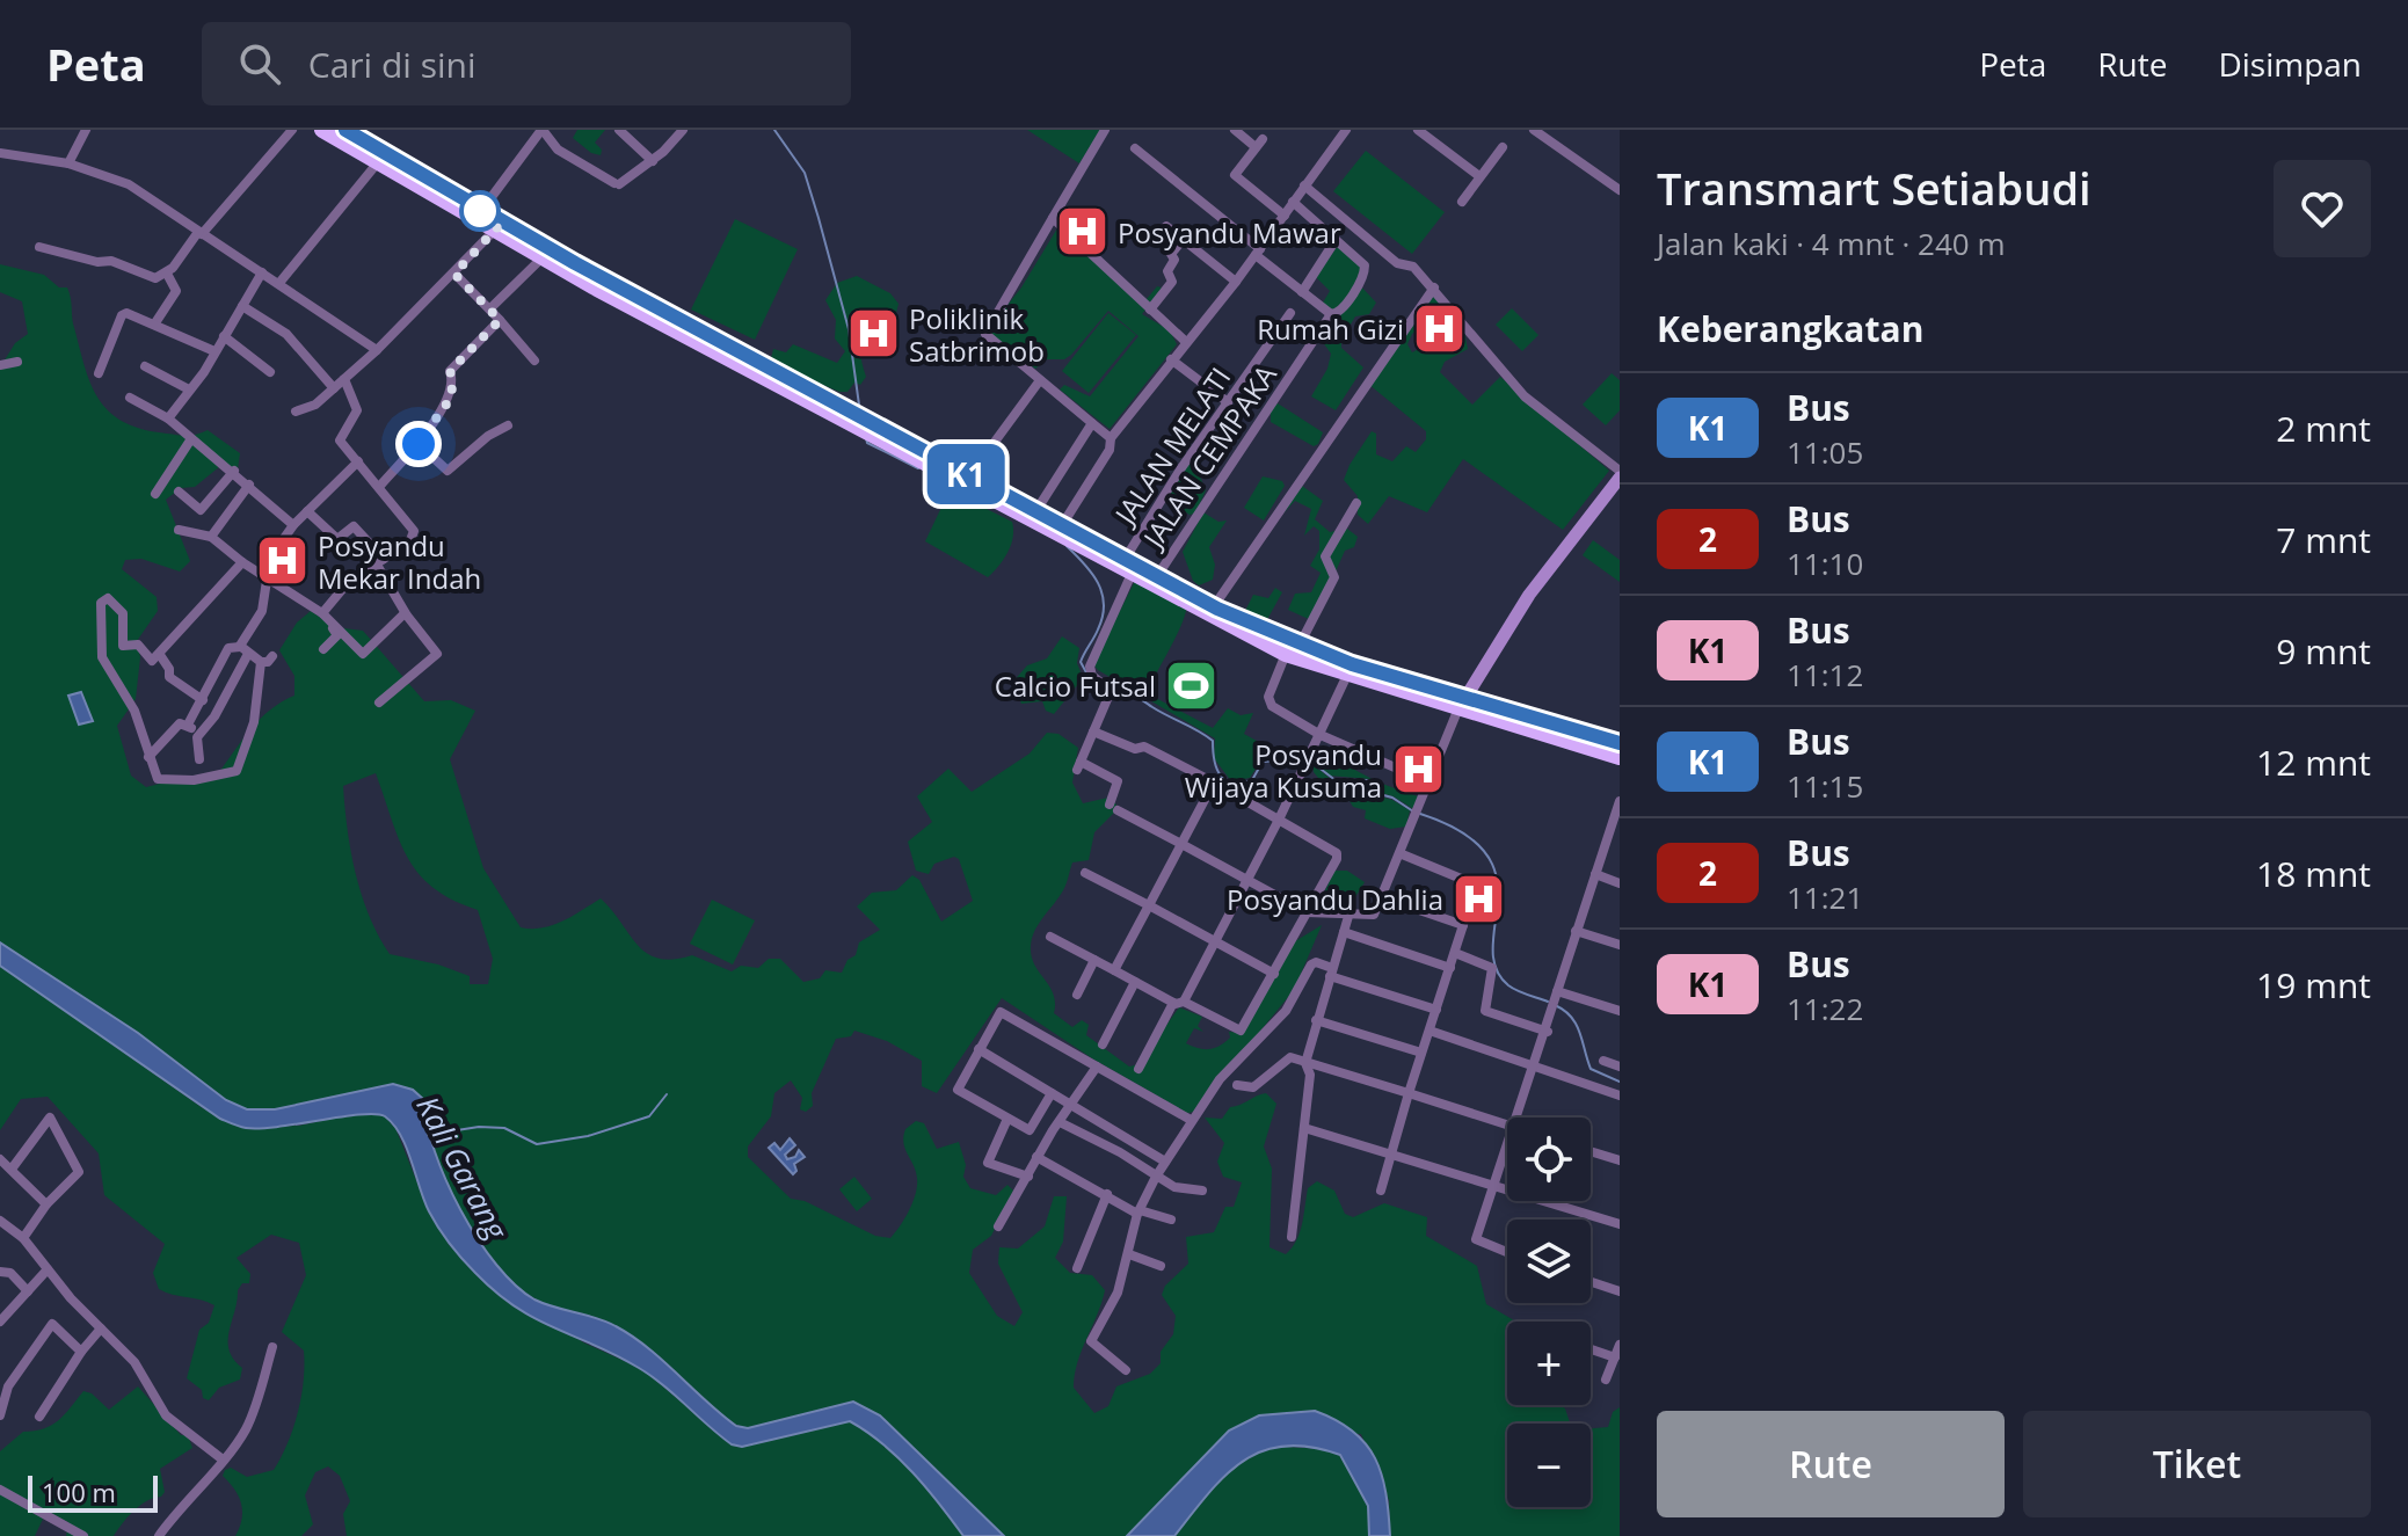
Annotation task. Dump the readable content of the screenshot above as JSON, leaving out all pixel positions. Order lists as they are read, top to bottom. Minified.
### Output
{"streets":{"street":["JALAN MELATI","JALAN CEMPAKA"]},"water":["Kali Garang"],"places":{"hospital":["Posyandu Mawar","Rumah Gizi","Poliklinik Satbrimob","Posyandu Mekar Indah","Posyandu Wijaya Kusuma","Posyandu Dahlia"],"sports":["Calcio Futsal"]},"lines":["bus line K1"],"scale_bar":"100 m","page":{"header":"Peta","search":"Cari di sini","nav":["Peta","Rute","Disimpan"],"on_map":"K1","heading":[["Transmart Setiabudi","Jalan kaki · 4 mnt · 240 m"],"Keberangkatan"],"list":[{"mark":"K1","name":"Bus","note":"11:05","value":"2 mnt"},{"mark":"2","name":"Bus","note":"11:10","value":"7 mnt"},{"mark":"K1","name":"Bus","note":"11:12","value":"9 mnt"},{"mark":"K1","name":"Bus","note":"11:15","value":"12 mnt"},{"mark":"2","name":"Bus","note":"11:21","value":"18 mnt"},{"mark":"K1","name":"Bus","note":"11:22","value":"19 mnt"}],"map_buttons":["+","−"],"buttons":["Rute","Tiket"],"scale":"100 m"}}
